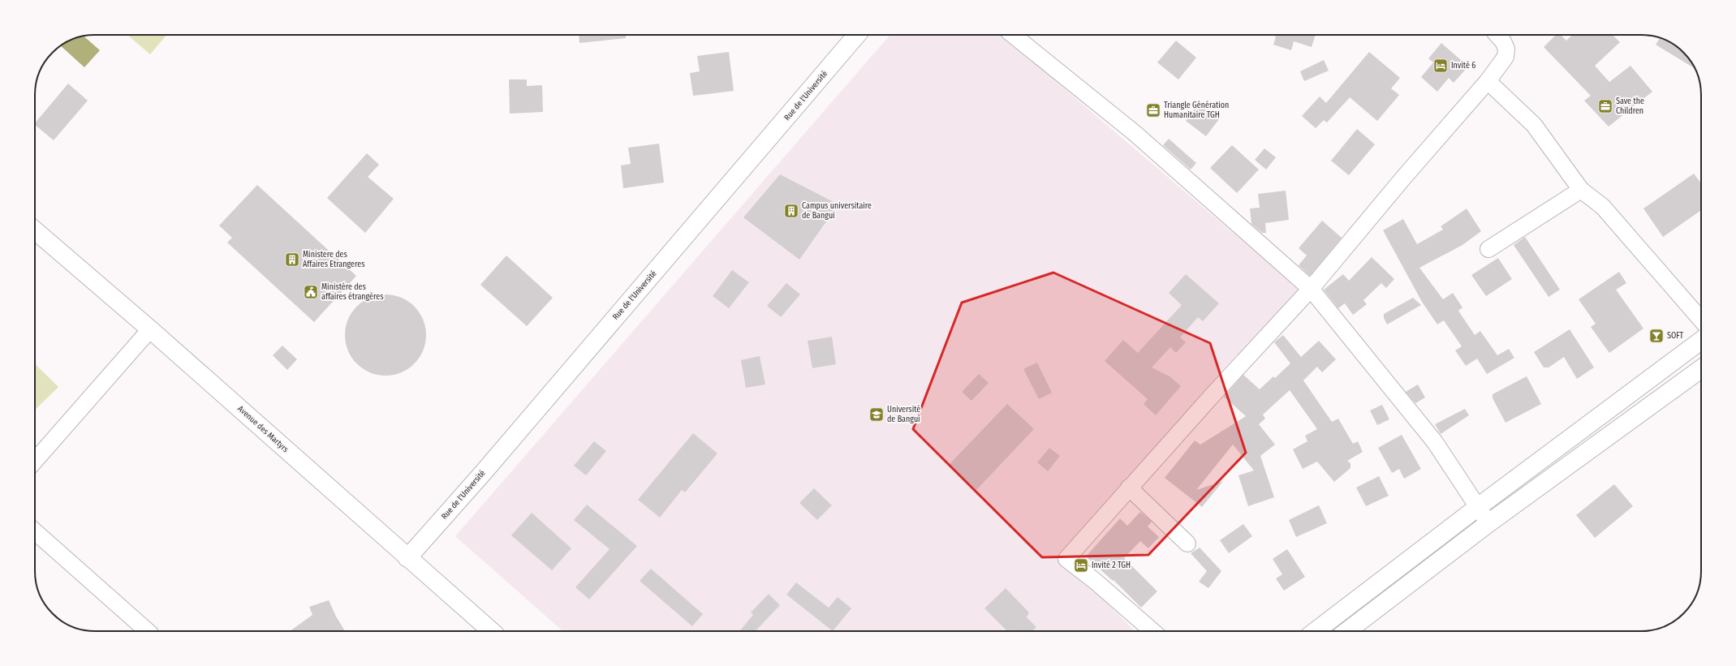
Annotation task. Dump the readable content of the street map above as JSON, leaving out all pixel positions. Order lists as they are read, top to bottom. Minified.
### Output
{"streets":{"street":["Rue de l'Université","Avenue des Martyrs"]},"crossings":[["Rue de l'Université","Avenue des Martyrs"]],"places":{"hotel":["Invité 6","Invité 2 TGH"],"office":["Save the Children","Triangle Génération Humanitaire TGH"],"building":["Campus universitaire de Bangui","Ministere des Affaires Etrangeres"],"public building":["Ministére des affaires étrangères"],"bar":["SOFT"],"school or university":["Université de Bangui"]}}
